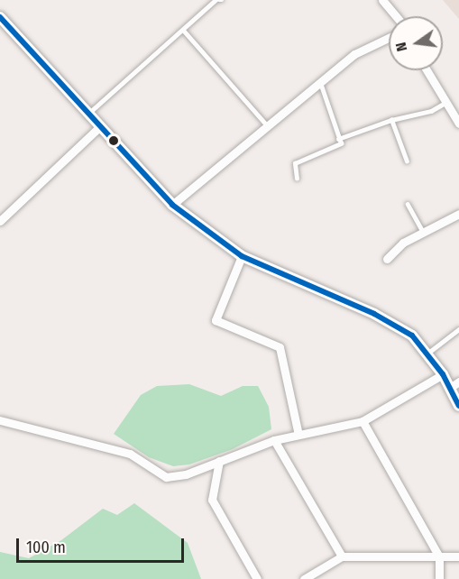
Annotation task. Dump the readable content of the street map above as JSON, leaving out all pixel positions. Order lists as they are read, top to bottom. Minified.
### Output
{"scale_bar":"100 m","north":"left"}
